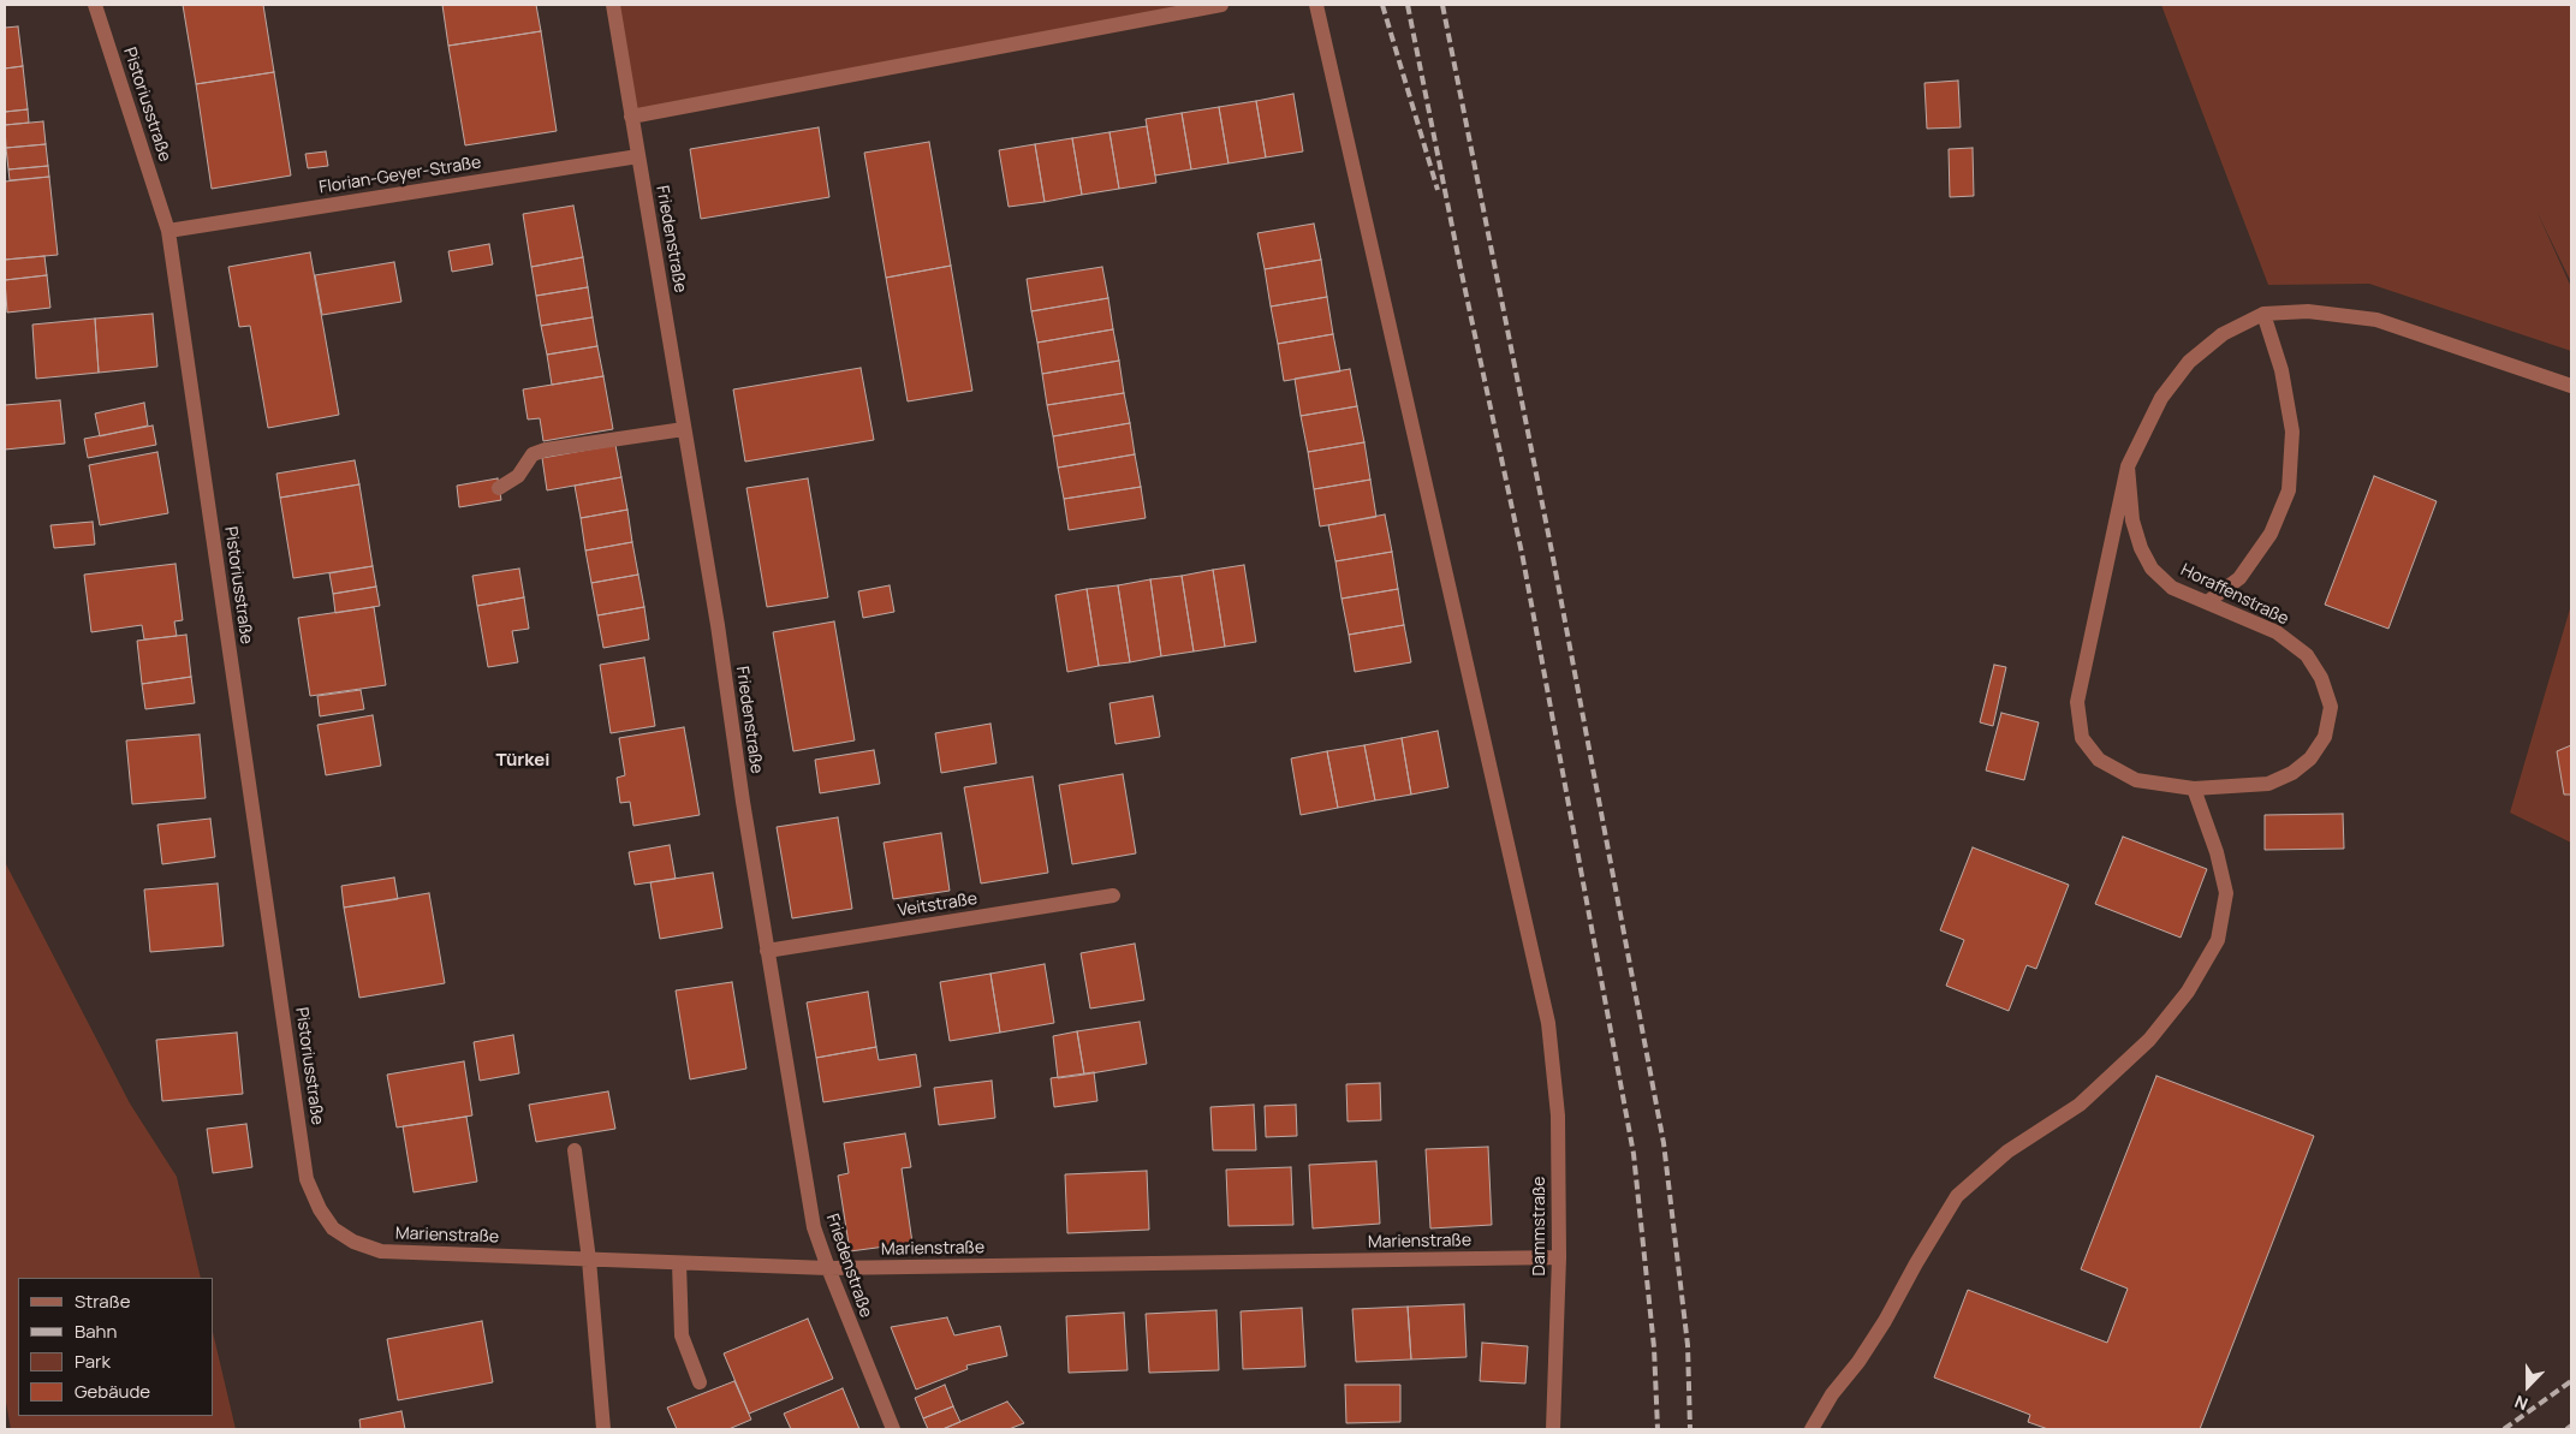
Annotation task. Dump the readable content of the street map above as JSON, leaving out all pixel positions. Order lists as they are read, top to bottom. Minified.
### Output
{"streets":{"street":["Pistoriusstraße","Florian-Geyer-Straße","Friedenstraße","Horaffenstraße","Veitstraße","Dammstraße","Marienstraße"]},"crossings":[["Pistoriusstraße","Florian-Geyer-Straße"],["Pistoriusstraße","Marienstraße"],["Florian-Geyer-Straße","Friedenstraße"],["Friedenstraße","Veitstraße"],["Friedenstraße","Marienstraße"],["Dammstraße","Marienstraße"]],"districts":["Türkei"],"legend":["Straße","Bahn","Park","Gebäude"],"north":"bottom"}
